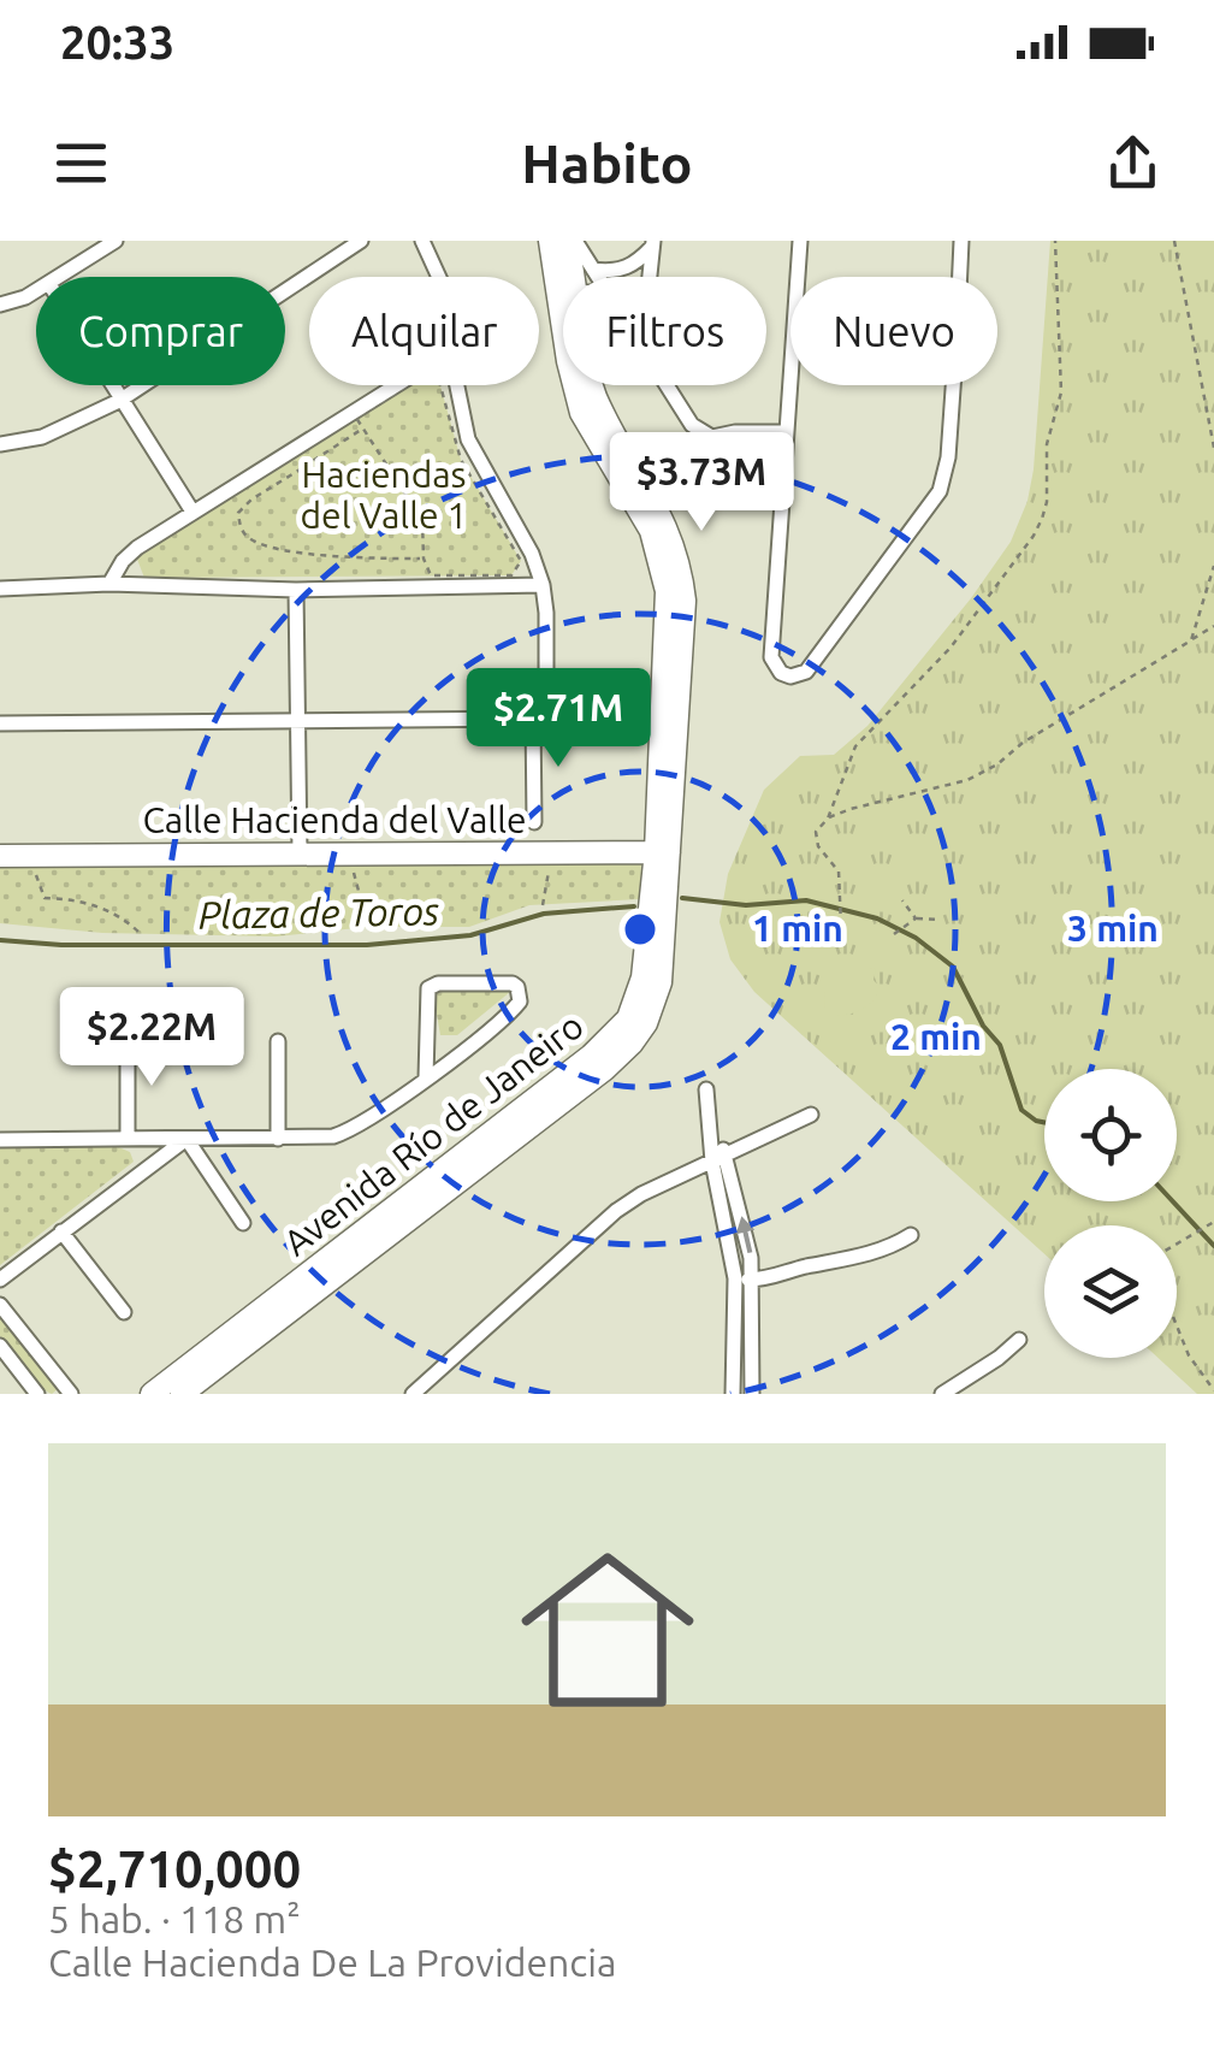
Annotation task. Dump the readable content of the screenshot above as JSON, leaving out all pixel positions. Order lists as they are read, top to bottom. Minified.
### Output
{"streets":{"main road":["Calle Hacienda del Valle","Avenida Río de Janeiro"]},"crossings":[["Calle Hacienda del Valle","Avenida Río de Janeiro"]],"water":["Plaza de Toros"],"parks":["Haciendas del Valle 1"],"page":{"status":"20:33","header":"Habito","chip":["Comprar","Alquilar","Filtros","Nuevo"],"price":["$3.73M","$2.71M","$2.22M"],"list":[{"name":"$2,710,000","note":"5 hab. · 118 m² · Calle Hacienda De La Providencia"}]},"rings":["1 min","3 min","2 min"]}
